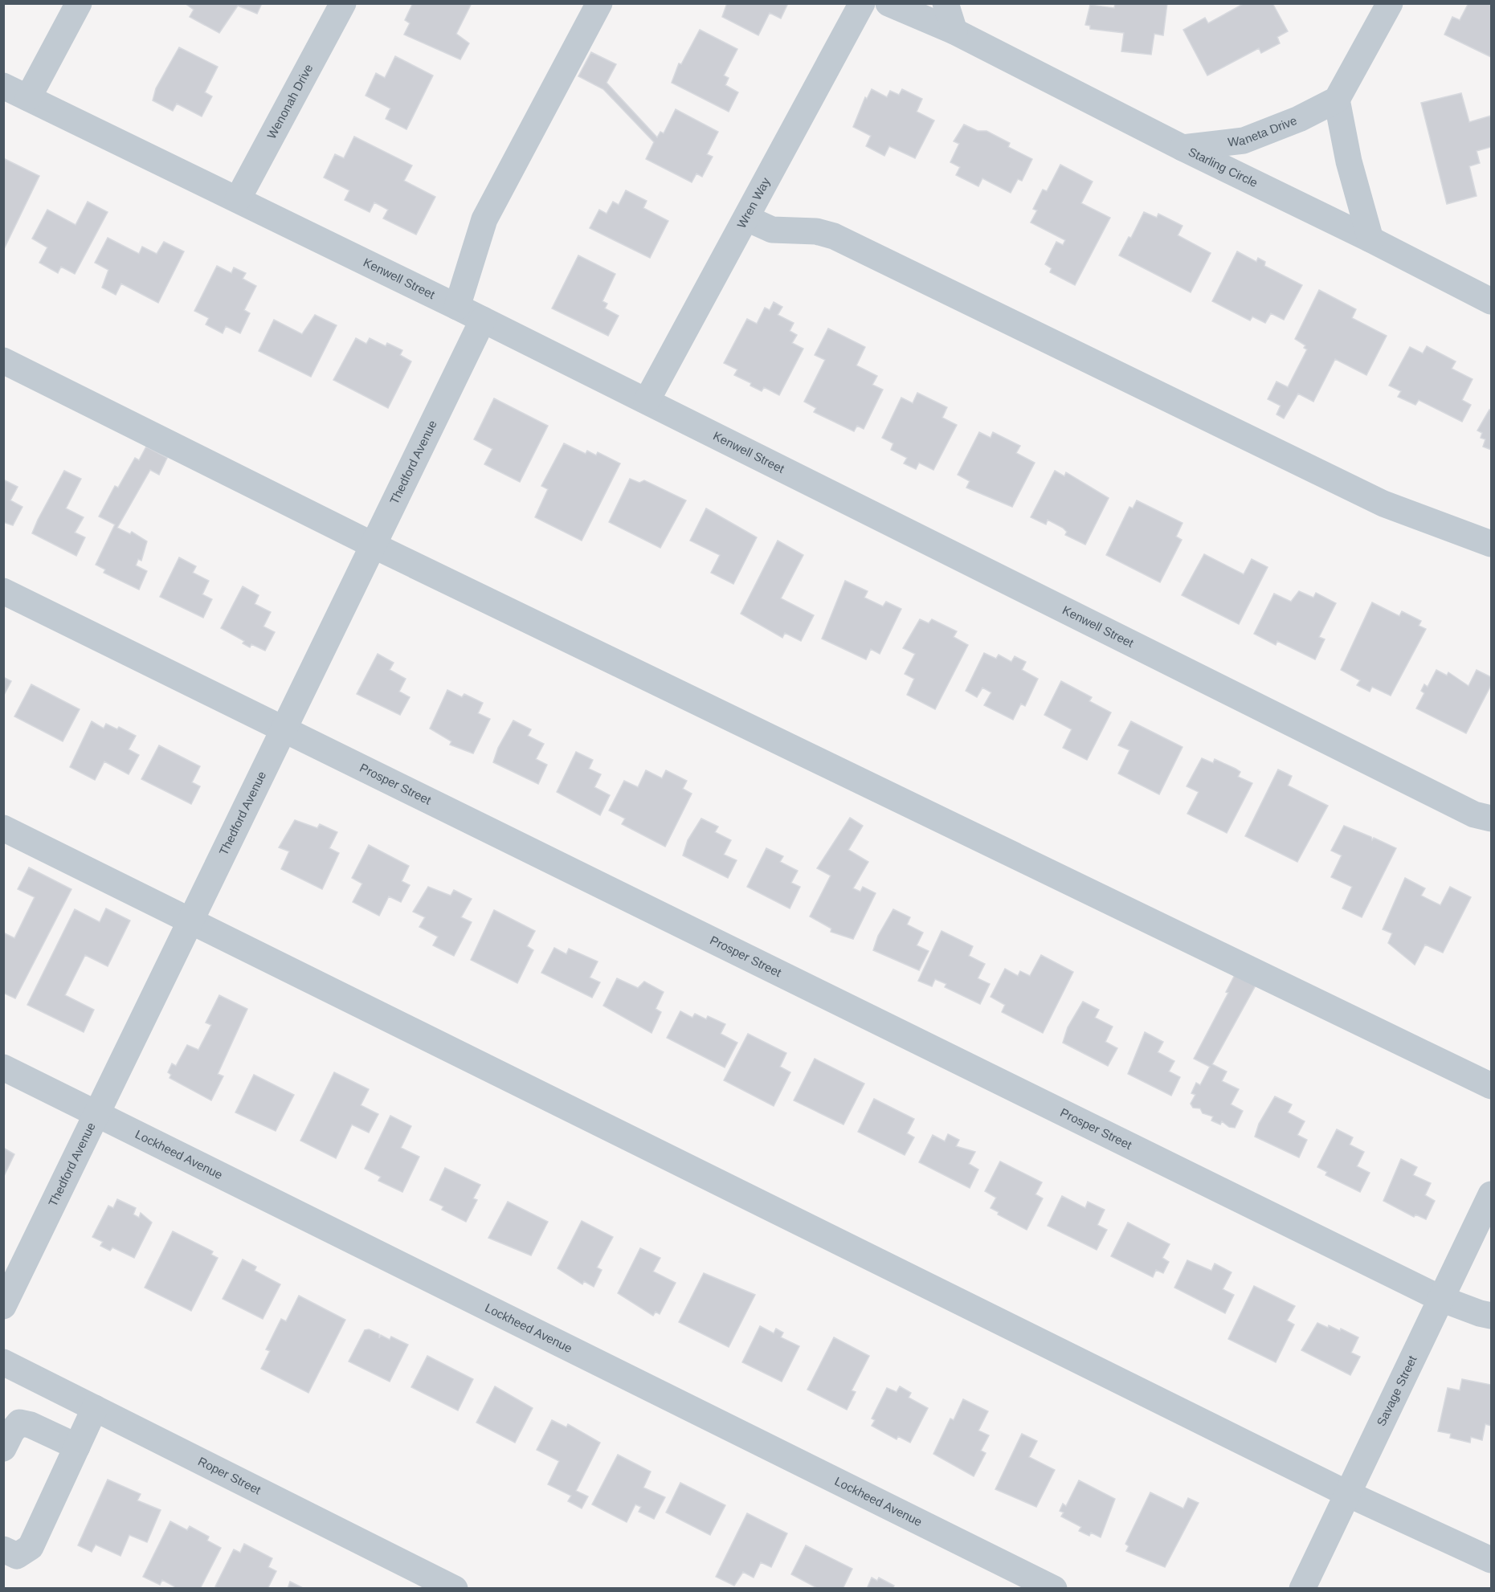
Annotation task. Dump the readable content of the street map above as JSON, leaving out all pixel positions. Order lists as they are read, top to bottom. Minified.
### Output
{"streets":{"street":["Wenonah Drive","Waneta Drive","Starling Circle","Wren Way","Kenwell Street","Thedford Avenue","Prosper Street","Lockheed Avenue","Savage Street","Roper Street"]},"crossings":[["Wenonah Drive","Kenwell Street"],["Waneta Drive","Starling Circle"],["Wren Way","Kenwell Street"],["Kenwell Street","Thedford Avenue"],["Thedford Avenue","Prosper Street"],["Thedford Avenue","Lockheed Avenue"],["Prosper Street","Savage Street"]]}
